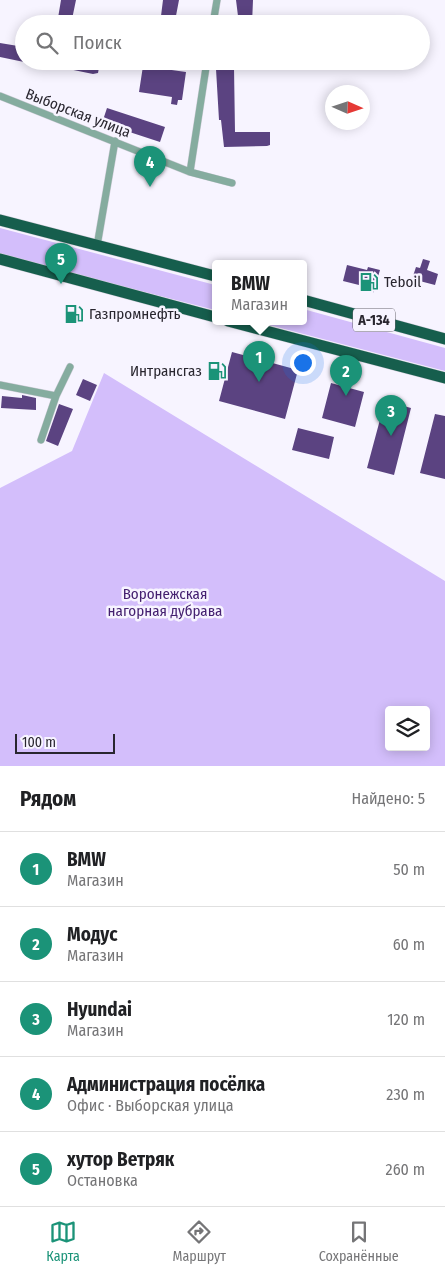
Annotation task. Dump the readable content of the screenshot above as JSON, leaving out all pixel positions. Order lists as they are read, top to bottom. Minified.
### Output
{"streets":{"highway":["А-134"],"street":["Выборская улица"]},"parks":["Воронежская нагорная дубрава"],"places":{"fuel station":["Teboil","Газпромнефть","Интрансгаз"]},"scale_bar":"100 m","north":"right","page":{"search":"Поиск","pins":["4","5","1","2","3"],"popup":["BMW","Магазин"],"scale":"100 m","heading":["Рядом","Найдено: 5"],"list":[{"mark":"1","name":"BMW","note":"Магазин","value":"50 m"},{"mark":"2","name":"Модус","note":"Магазин","value":"60 m"},{"mark":"3","name":"Hyundai","note":"Магазин","value":"120 m"},{"mark":"4","name":"Администрация посёлка","note":"Офис · Выборская улица","value":"230 m"},{"mark":"5","name":"хутор Ветряк","note":"Остановка","value":"260 m"}],"nav":["Карта","Маршрут","Сохранённые"]}}
